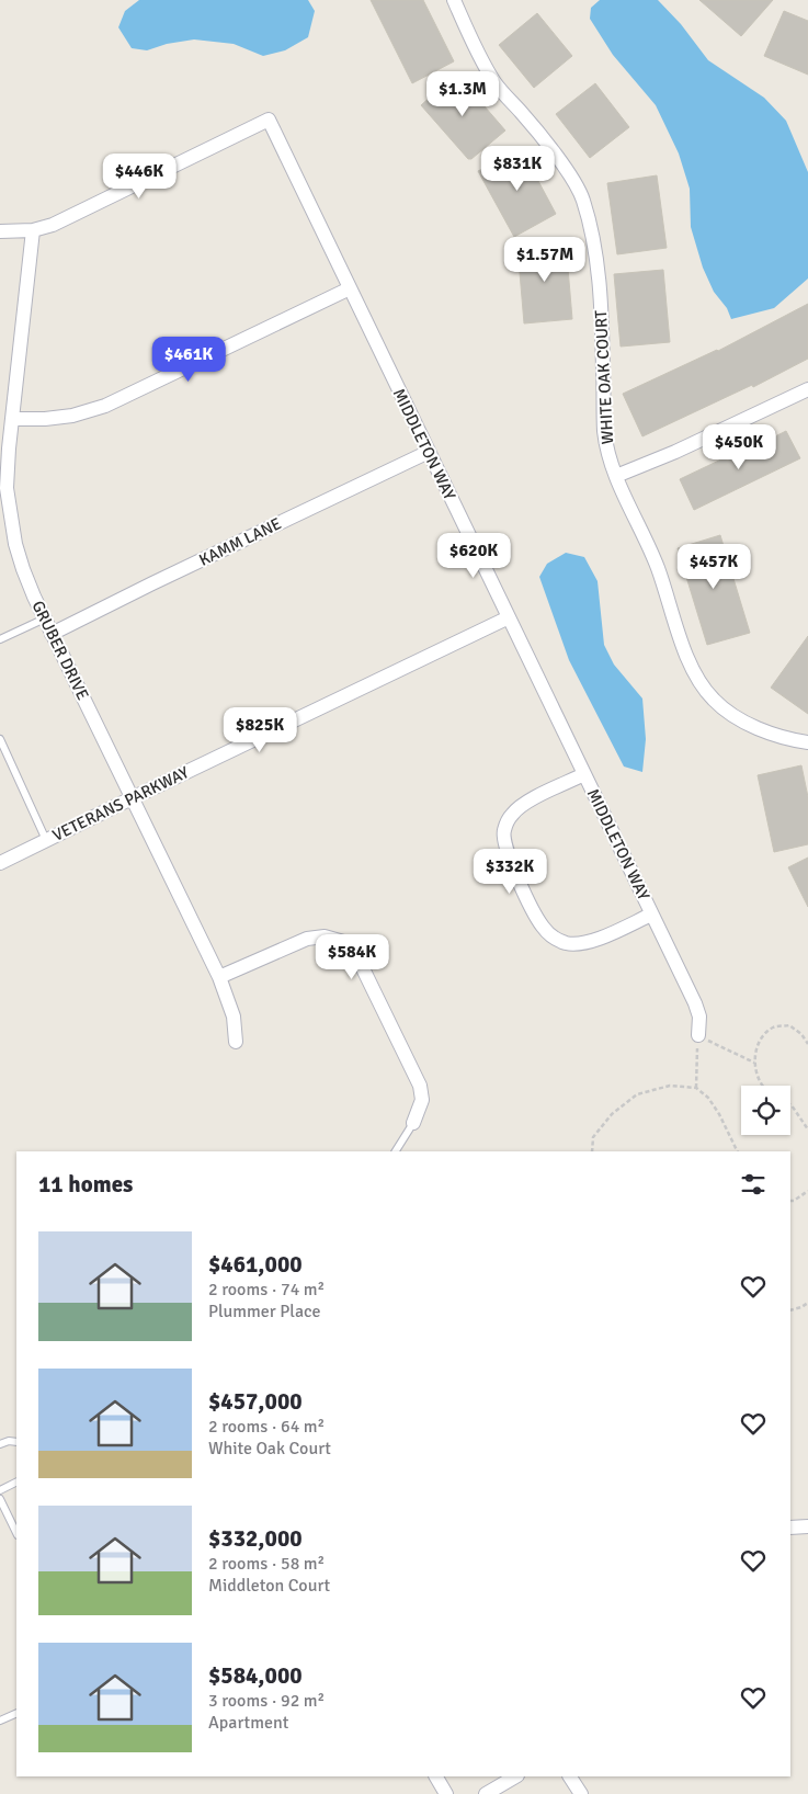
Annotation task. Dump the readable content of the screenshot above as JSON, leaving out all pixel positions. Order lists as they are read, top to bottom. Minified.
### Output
{"streets":{"street":["WHITE OAK COURT","MIDDLETON WAY","KAMM LANE","GRUBER DRIVE","VETERANS PARKWAY"]},"crossings":[["MIDDLETON WAY","KAMM LANE"],["MIDDLETON WAY","GRUBER DRIVE"],["MIDDLETON WAY","VETERANS PARKWAY"],["KAMM LANE","GRUBER DRIVE"],["GRUBER DRIVE","VETERANS PARKWAY"]],"page":{"price":["$1.3M","$831K","$446K","$1.57M","$461K","$450K","$620K","$457K","$825K","$332K","$584K"],"heading":"11 homes","list":[{"name":"$461,000","note":"2 rooms · 74 m² · Plummer Place"},{"name":"$457,000","note":"2 rooms · 64 m² · White Oak Court"},{"name":"$332,000","note":"2 rooms · 58 m² · Middleton Court"},{"name":"$584,000","note":"3 rooms · 92 m² · Apartment"}]}}
